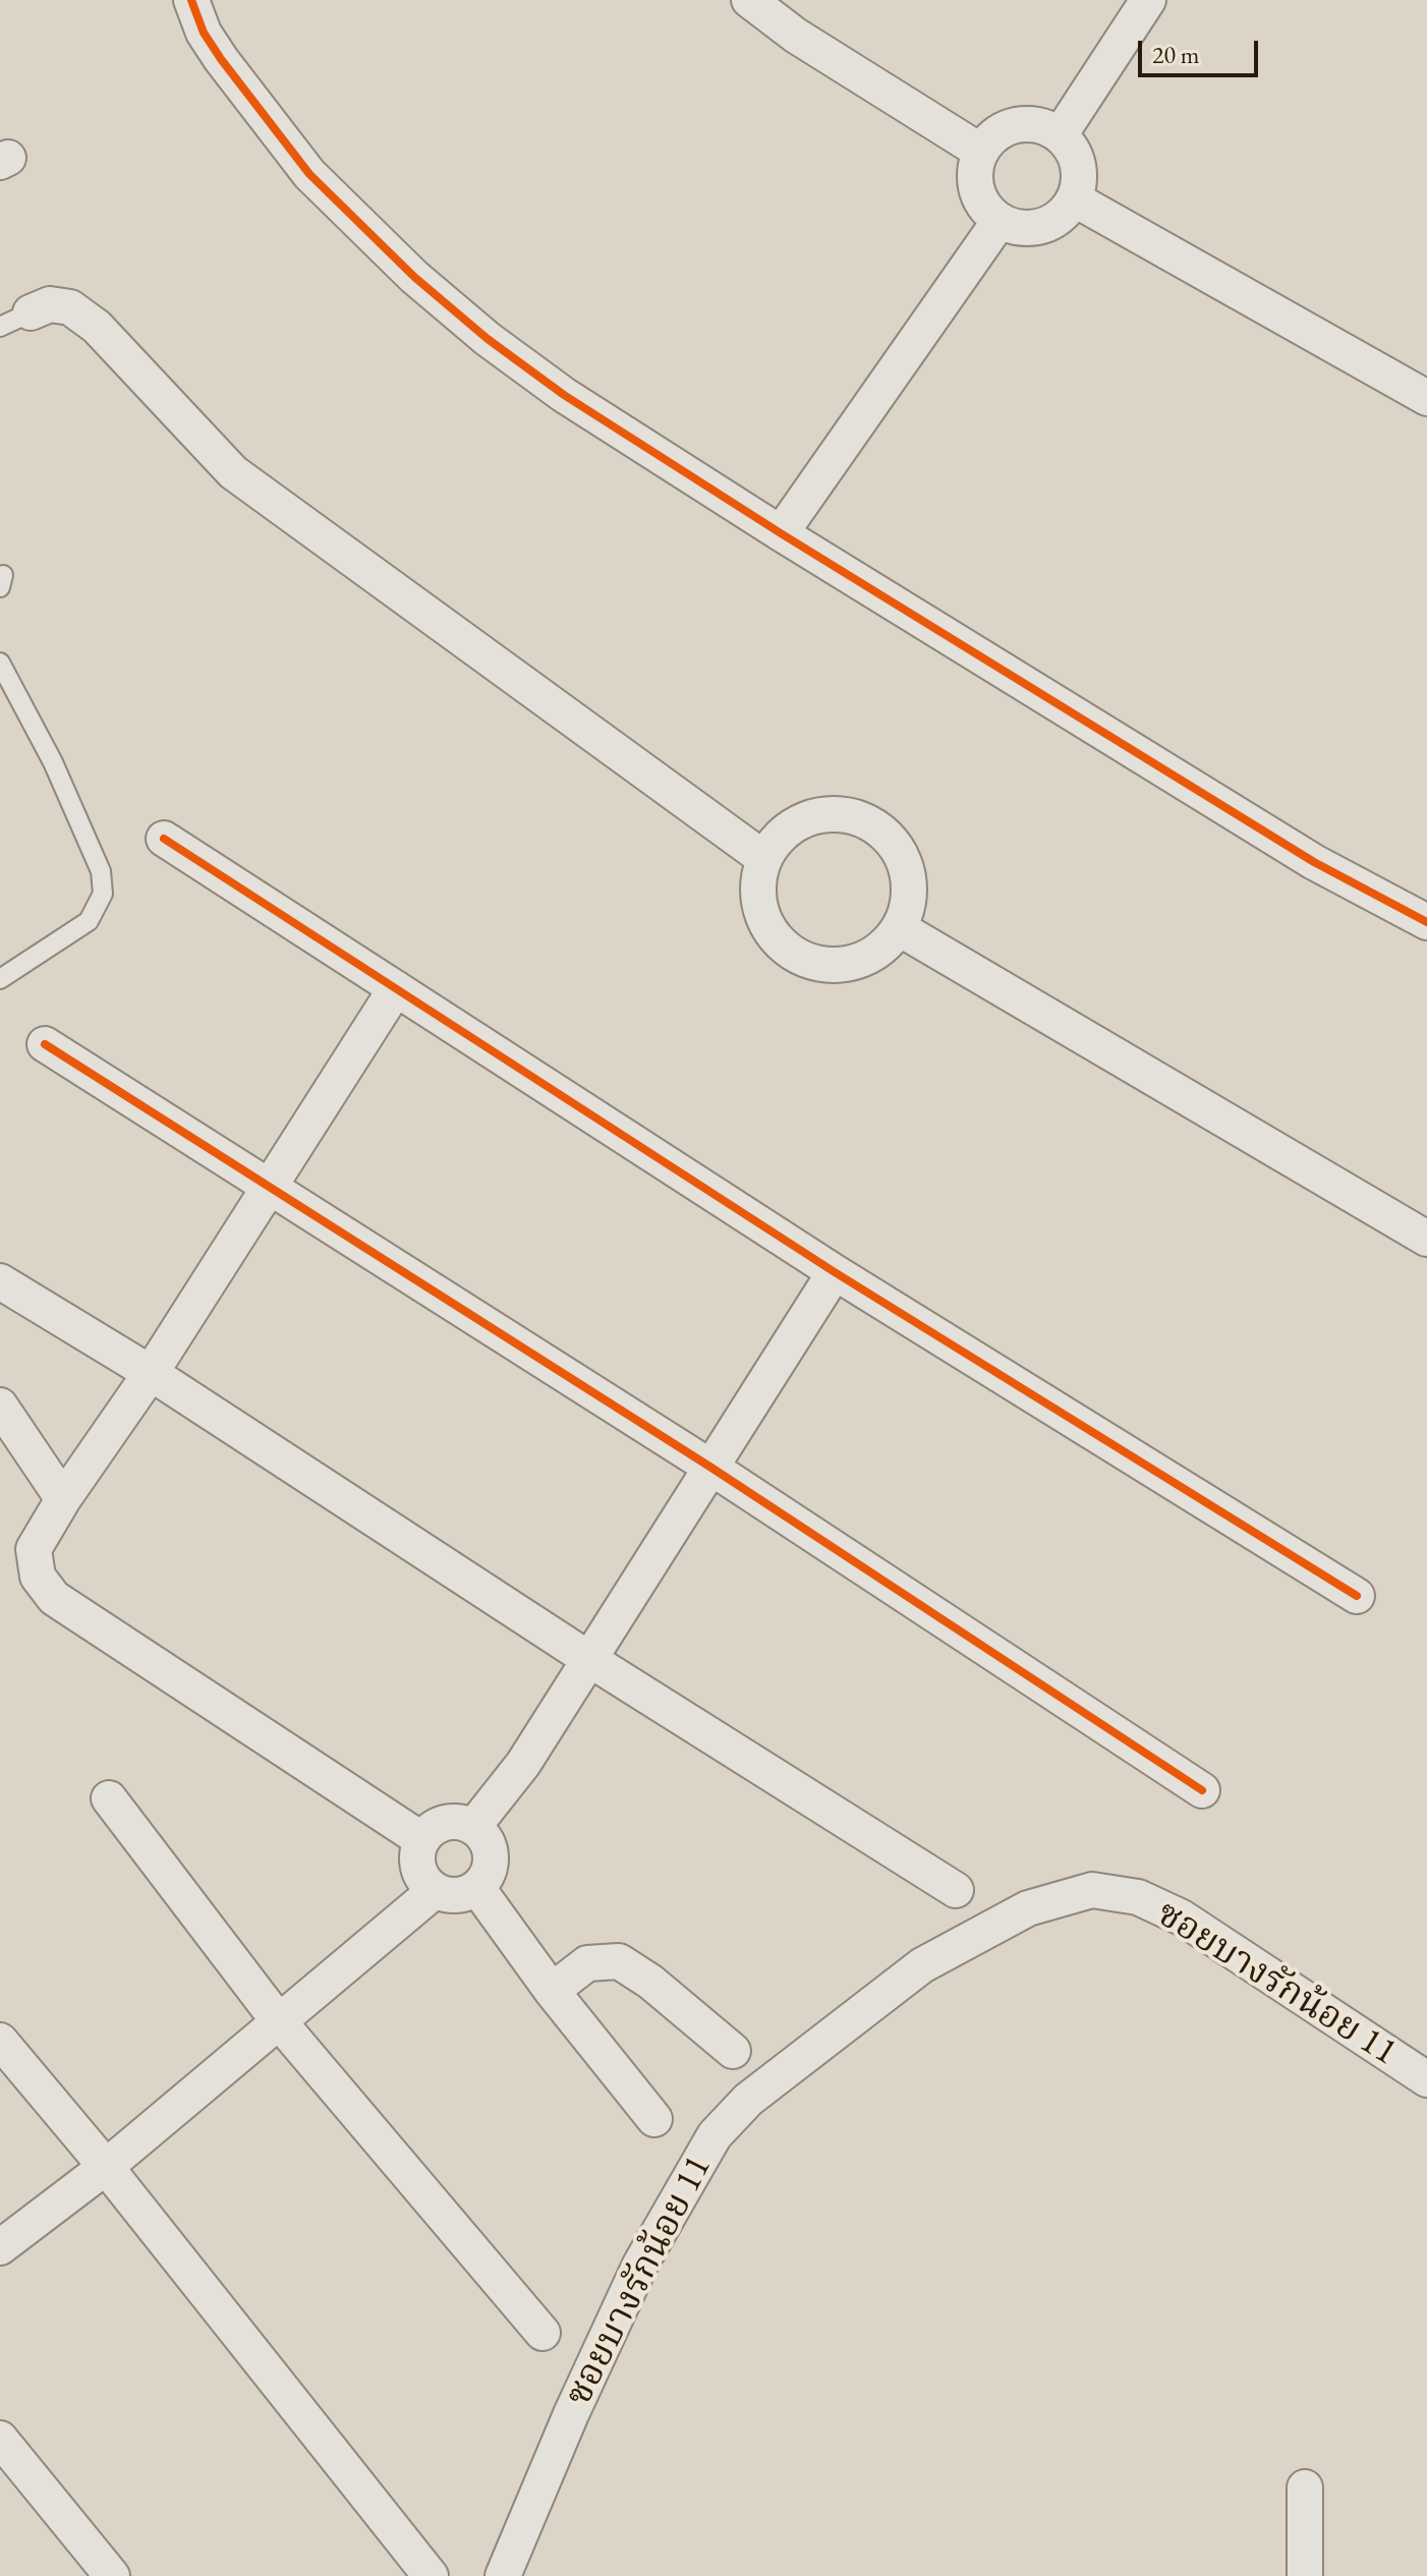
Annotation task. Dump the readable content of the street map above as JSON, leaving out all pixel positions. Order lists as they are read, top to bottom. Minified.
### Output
{"streets":{"street":["ซอยบางรักน้อย 11"]},"scale_bar":"20 m"}
